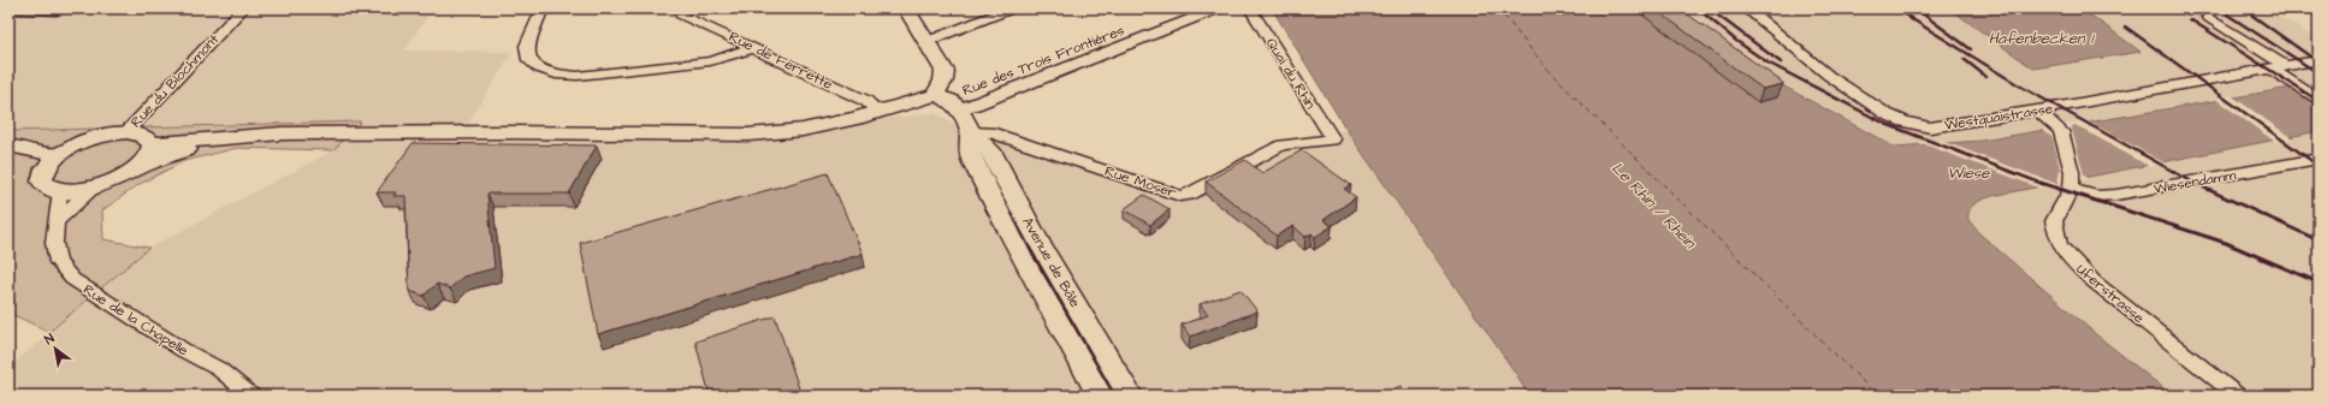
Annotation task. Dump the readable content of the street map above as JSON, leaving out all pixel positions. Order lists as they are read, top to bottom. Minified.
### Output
{"streets":{"main road":["Avenue de Bâle"],"street":["Rue de Ferrette","Rue des Trois Frontières","Quai du Rhin","Rue du Blochmont","Westquaistrasse","Rue Moser","Wiesendamm","Uferstrasse","Rue de la Chapelle"]},"crossings":[["Rue des Trois Frontières","Avenue de Bâle"],["Quai du Rhin","Rue Moser"],["Rue Moser","Avenue de Bâle"],["Wiesendamm","Uferstrasse"]],"water":["Hafenbecken 1","Wiese","Le Rhin / Rhein"],"north":"top left"}
